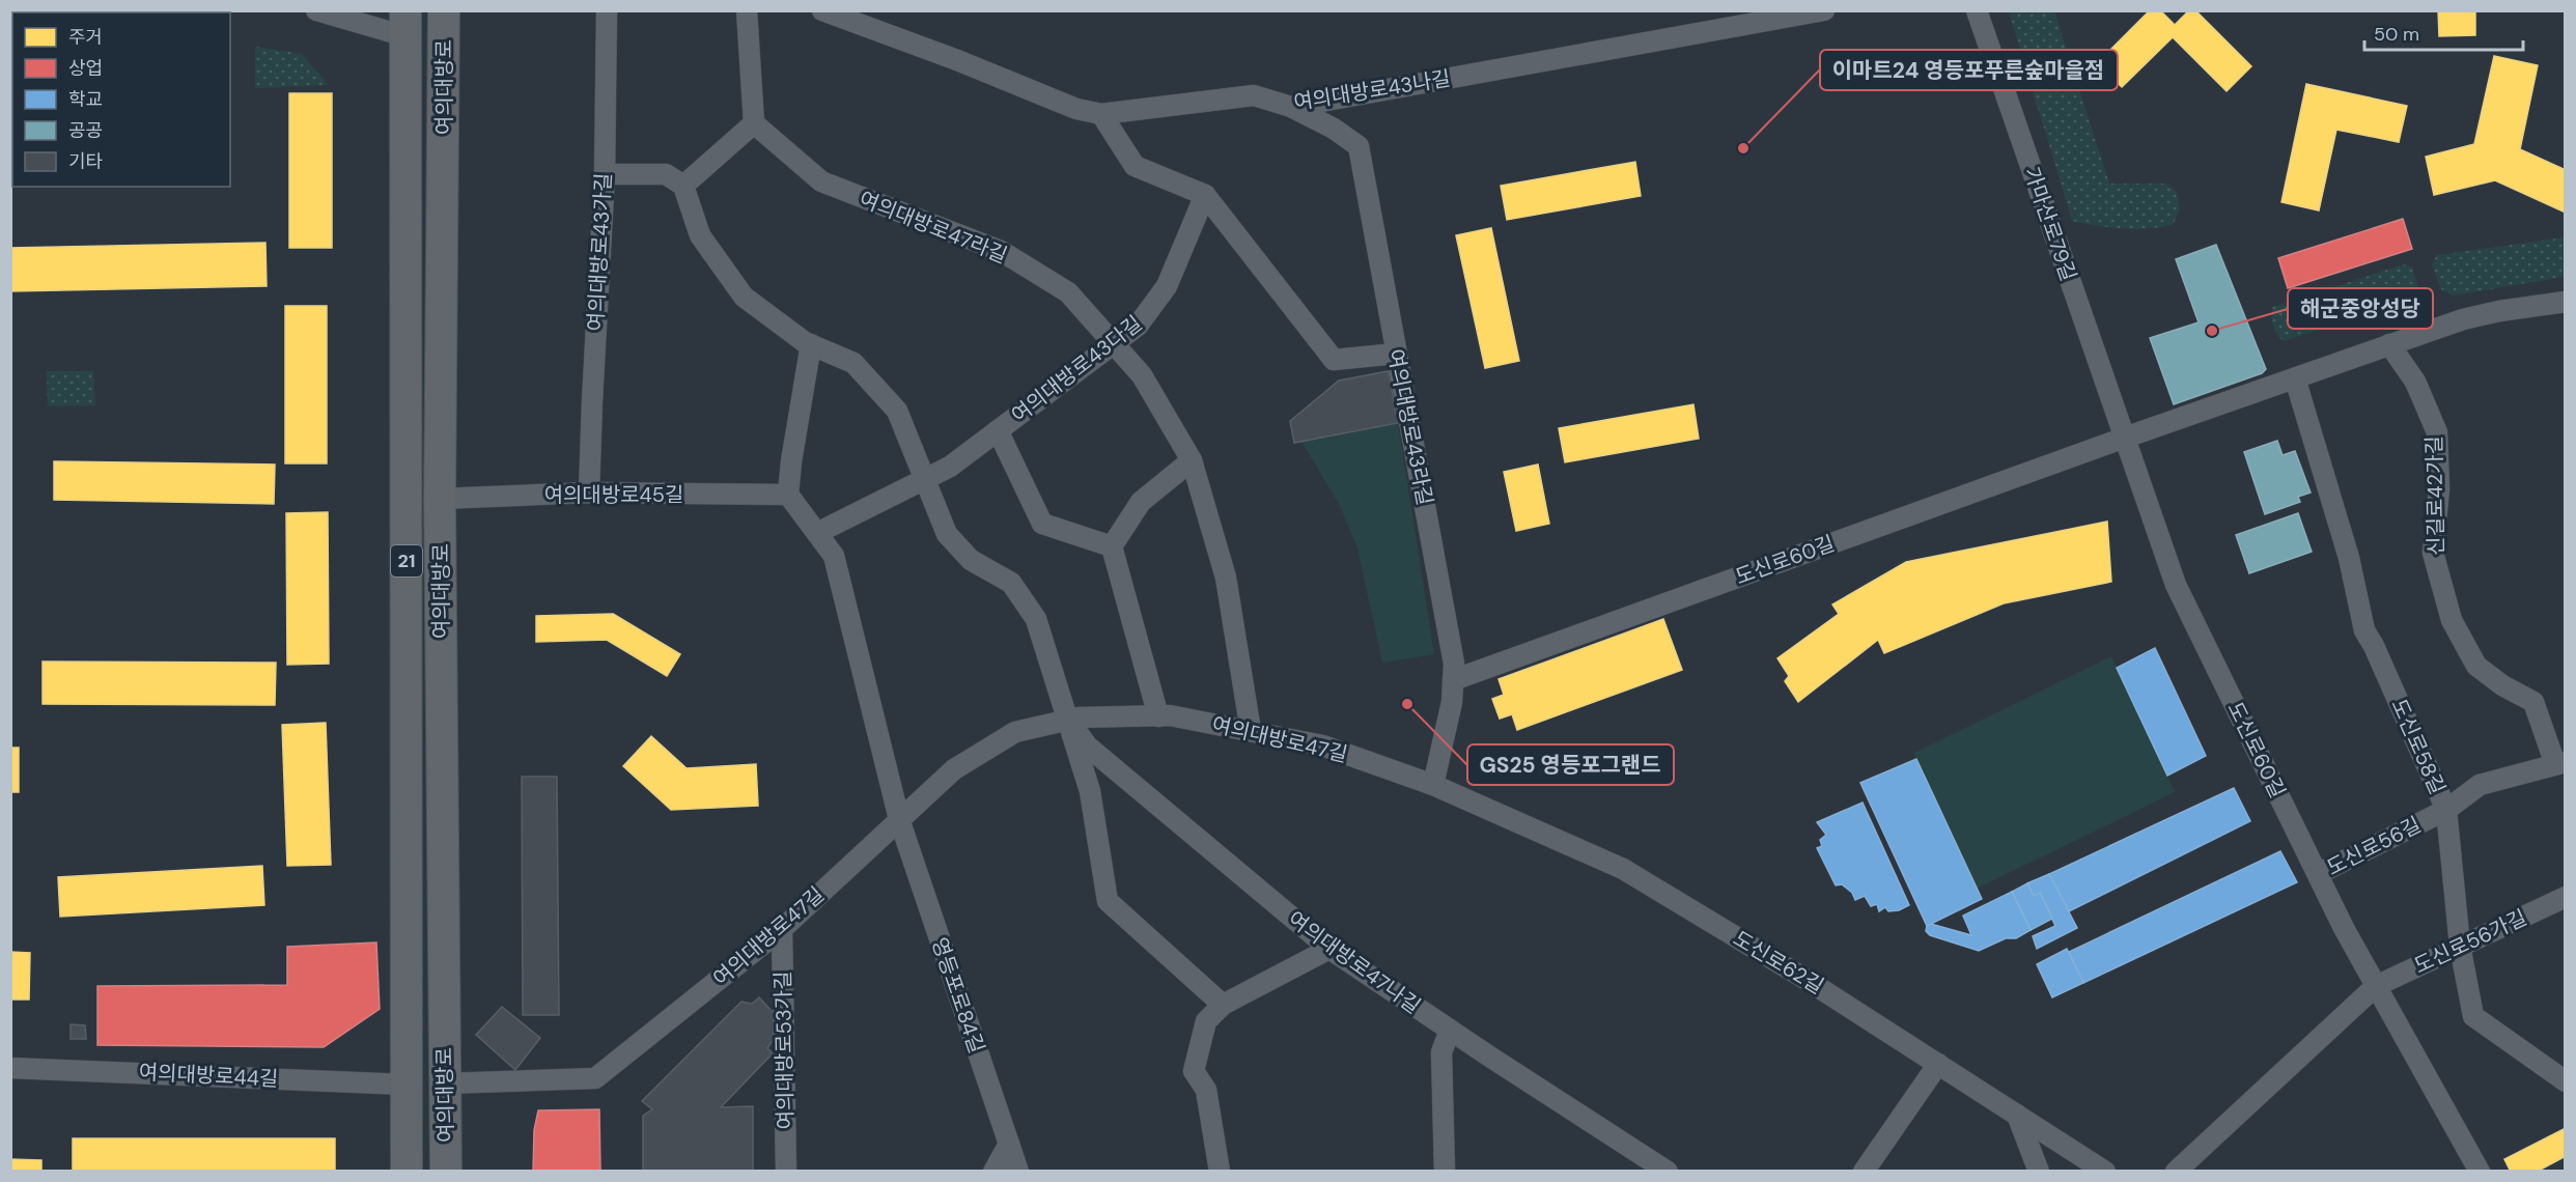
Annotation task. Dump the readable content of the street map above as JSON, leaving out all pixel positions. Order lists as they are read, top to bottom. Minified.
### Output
{"streets":{"main road":["여의대방로","21"],"street":["여의대방로43나길","가마산로79길","여의대방로47라길","여의대방로43가길","여의대방로43다길","여의대방로43라길","여의대방로45길","신길로42가길","도신로60길","여의대방로47길","도신로58길","도신로56길","도신로56가길","여의대방로47나길","도신로62길","영등포로84길","여의대방로53가길","여의대방로44길"]},"crossings":[["여의대방로","여의대방로45길"],["여의대방로","여의대방로47길"],["여의대방로","여의대방로44길"],["여의대방로43나길","여의대방로43라길"],["가마산로79길","도신로60길"],["여의대방로47라길","여의대방로43다길"],["여의대방로47라길","여의대방로47길"],["여의대방로43가길","여의대방로45길"],["여의대방로43라길","도신로60길"],["여의대방로43라길","여의대방로47길"],["여의대방로43라길","도신로62길"],["신길로42가길","도신로56길"],["도신로60길","도신로56길"],["도신로60길","도신로56가길"],["여의대방로47길","여의대방로47나길"],["여의대방로47길","도신로62길"],["여의대방로47길","영등포로84길"],["여의대방로47길","여의대방로53가길"],["도신로58길","도신로56길"],["도신로58길","도신로56가길"]],"places":["이마트24 영등포푸른숲마을점","해군중앙성당","GS25 영등포그랜드"],"legend":["주거","상업","학교","공공","기타"],"scale_bar":"50 m"}
